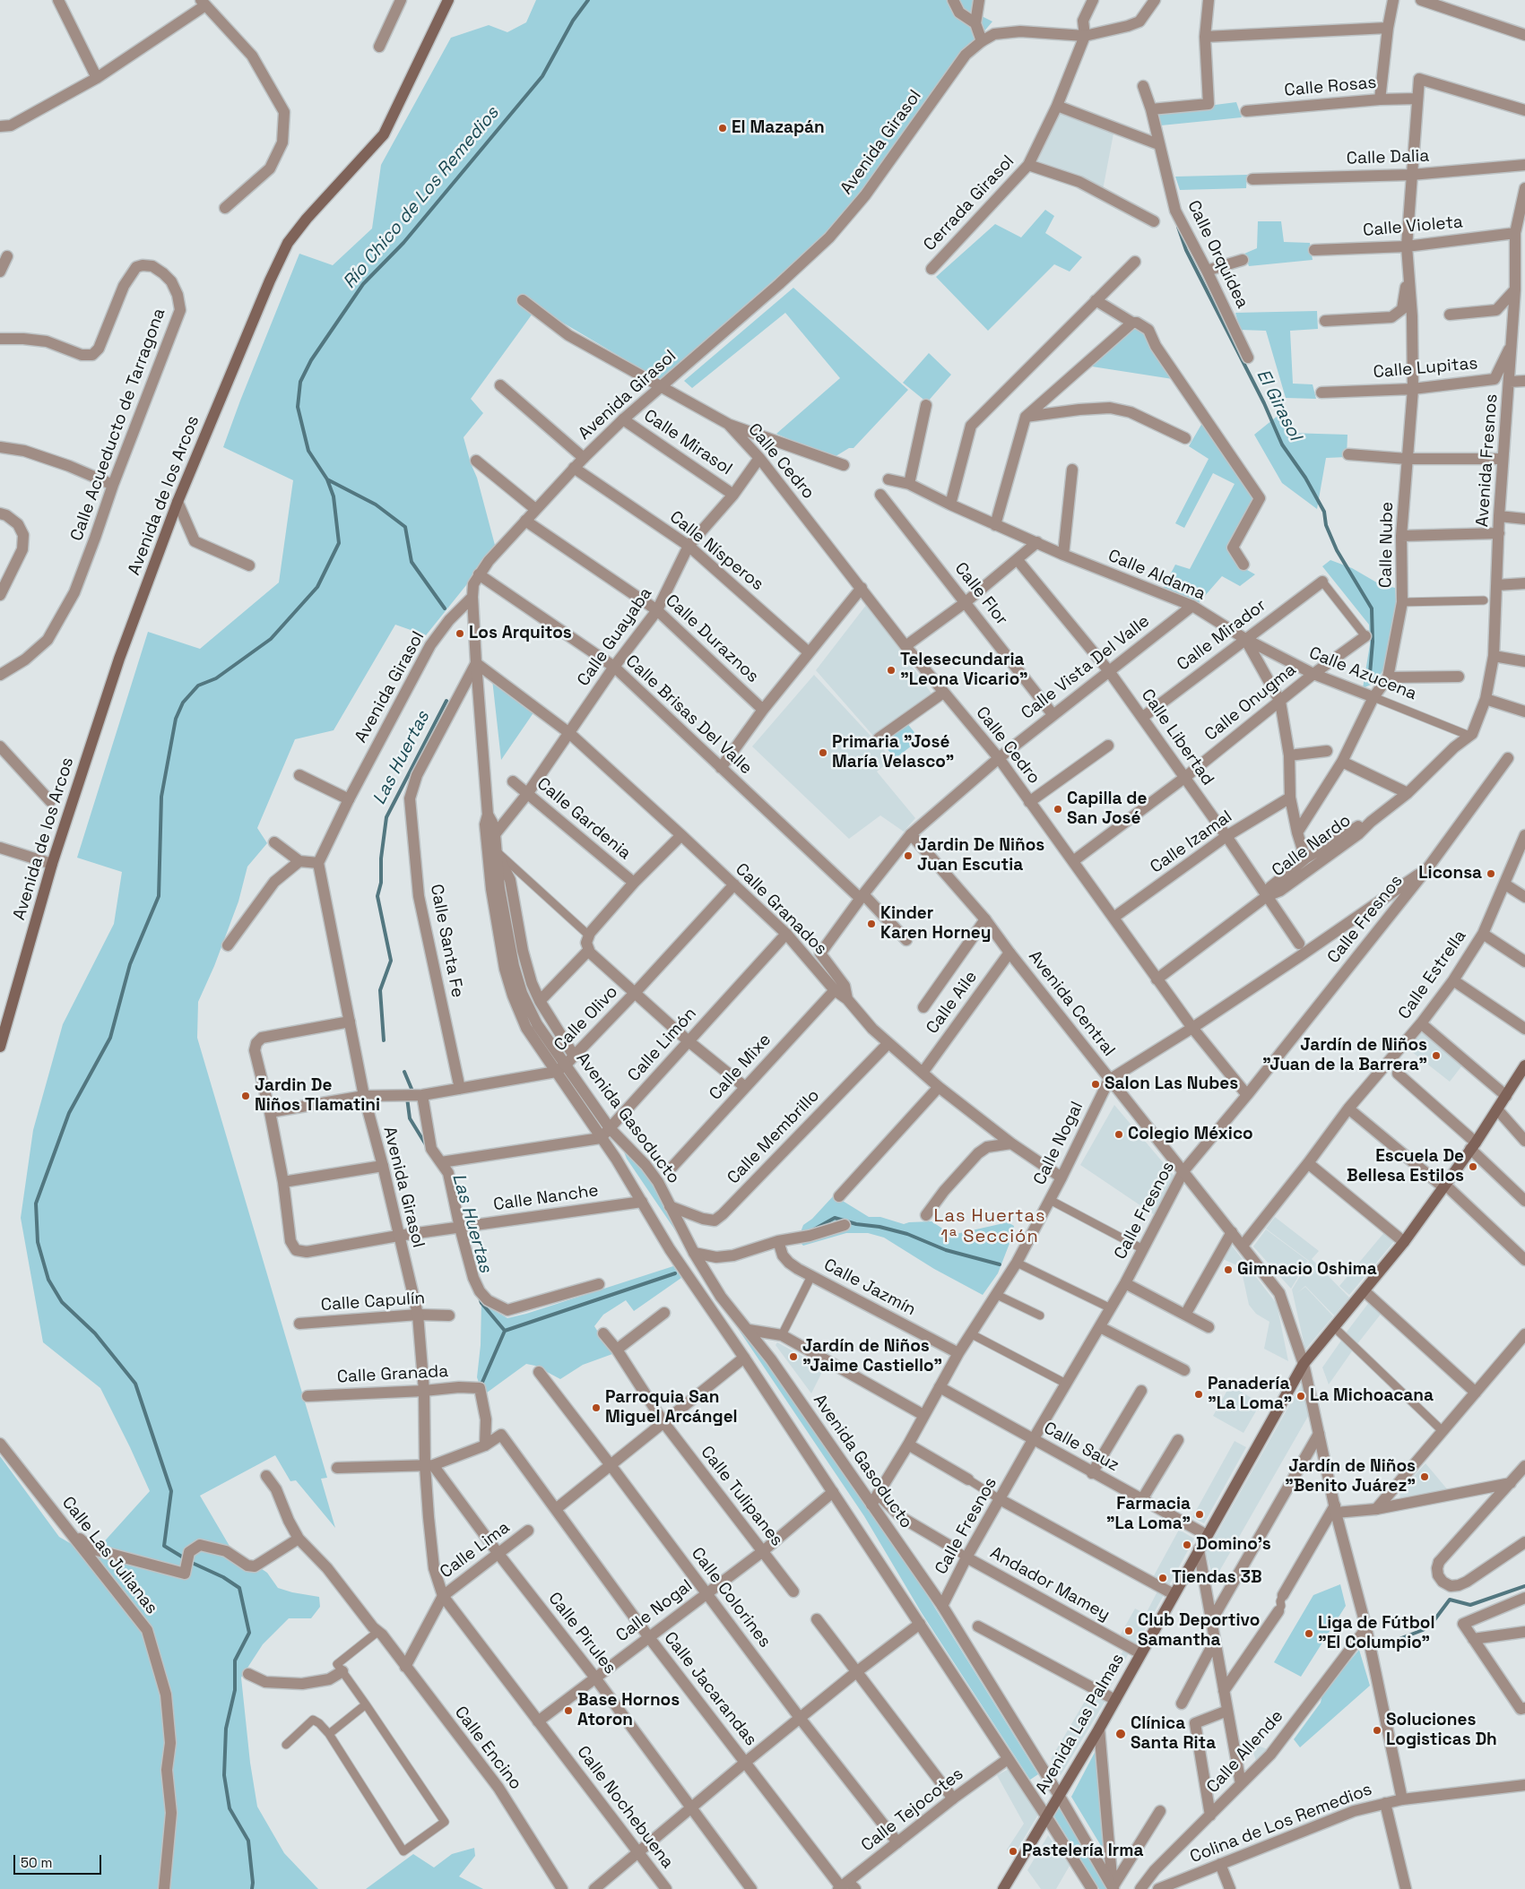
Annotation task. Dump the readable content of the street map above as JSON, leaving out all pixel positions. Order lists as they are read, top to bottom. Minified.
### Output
{"streets":{"main road":["Avenida de los Arcos","Avenida Las Palmas"],"street":["Calle Rosas","Avenida Girasol","Calle Dalia","Cerrada Girasol","Calle Violeta","Calle Orquídea","Calle Lupitas","Calle Acueducto de Tarragona","Calle Mirasol","Avenida Fresnos","Calle Cedro","Calle Nube","Calle Nísperos","Calle Aldama","Calle Flor","Calle Mirador","Calle Guayaba","Calle Duraznos","Calle Vista Del Valle","Calle Azucena","Calle Onugma","Calle Brisas Del Valle","Calle Libertad","Calle Gardenia","Calle Izamal","Calle Nardo","Calle Granados","Calle Fresnos","Calle Santa Fe","Calle Estrella","Calle Aile","Avenida Central","Calle Olivo","Calle Limón","Calle Mixe","Avenida Gasoducto","Calle Membrillo","Calle Nogal","Calle Nanche","Calle Jazmín","Calle Capulín","Calle Granada","Calle Sauz","Calle Tulipanes","Calle Lima","Calle Las Julianas","Andador Mamey","Calle Colorines","Calle Pirules","Calle Jacarandas","Calle Encino","Calle Allende","Calle Nochebuena","Calle Tejocotes","Colina de Los Remedios"]},"crossings":[["Avenida Girasol","Cerrada Girasol"],["Avenida Girasol","Calle Mirasol"],["Avenida Girasol","Calle Cedro"],["Avenida Girasol","Calle Nísperos"],["Avenida Girasol","Calle Duraznos"],["Avenida Girasol","Calle Brisas Del Valle"],["Avenida Girasol","Calle Olivo"],["Avenida Girasol","Avenida Gasoducto"],["Avenida Girasol","Calle Nanche"],["Avenida Girasol","Calle Capulín"],["Avenida Girasol","Calle Granada"],["Avenida Girasol","Calle Lima"],["Avenida Girasol","Calle Pirules"],["Avenida Girasol","Calle Nochebuena"],["Calle Violeta","Avenida Fresnos"],["Calle Lupitas","Avenida Fresnos"],["Calle Lupitas","Calle Nube"],["Calle Mirasol","Calle Guayaba"],["Avenida Fresnos","Calle Azucena"],["Avenida Fresnos","Calle Nardo"],["Calle Cedro","Calle Guayaba"],["Calle Cedro","Calle Vista Del Valle"],["Calle Cedro","Calle Onugma"],["Calle Cedro","Calle Izamal"],["Calle Cedro","Calle Fresnos"],["Calle Nube","Calle Aldama"],["Calle Nube","Calle Azucena"],["Calle Nísperos","Calle Guayaba"],["Calle Aldama","Calle Mirador"],["Calle Aldama","Calle Vista Del Valle"],["Calle Aldama","Calle Azucena"],["Calle Aldama","Calle Onugma"],["Calle Aldama","Calle Izamal"],["Calle Aldama","Calle Nardo"],["Calle Flor","Calle Vista Del Valle"],["Calle Mirador","Calle Azucena"],["Calle Mirador","Calle Libertad"],["Calle Guayaba","Calle Duraznos"],["Calle Guayaba","Calle Brisas Del Valle"],["Calle Guayaba","Calle Gardenia"],["Calle Guayaba","Calle Granados"],["Calle Guayaba","Avenida Gasoducto"],["Calle Vista Del Valle","Calle Brisas Del Valle"],["Calle Vista Del Valle","Calle Libertad"],["Calle Vista Del Valle","Calle Granados"],["Calle Vista Del Valle","Avenida Central"],["Calle Azucena","Calle Onugma"],["Calle Azucena","Calle Nardo"],["Calle Onugma","Calle Libertad"],["Calle Libertad","Calle Izamal"],["Calle Libertad","Calle Nardo"],["Calle Granados","Calle Santa Fe"],["Calle Granados","Calle Aile"],["Calle Granados","Calle Olivo"],["Calle Granados","Calle Limón"],["Calle Granados","Calle Mixe"],["Calle Granados","Avenida Gasoducto"],["Calle Granados","Calle Membrillo"],["Calle Granados","Calle Nogal"],["Calle Fresnos","Avenida Central"],["Calle Fresnos","Avenida Gasoducto"],["Calle Fresnos","Calle Sauz"],["Calle Fresnos","Andador Mamey"],["Calle Santa Fe","Calle Olivo"],["Calle Santa Fe","Avenida Gasoducto"],["Calle Estrella","Avenida Central"],["Calle Aile","Avenida Central"],["Avenida Central","Calle Nogal"],["Avenida Central","Avenida Las Palmas"],["Avenida Central","Calle Allende"],["Avenida Central","Colina de Los Remedios"],["Calle Olivo","Avenida Gasoducto"],["Calle Limón","Avenida Gasoducto"],["Avenida Gasoducto","Calle Membrillo"],["Avenida Gasoducto","Calle Nogal"],["Avenida Gasoducto","Calle Nanche"],["Avenida Gasoducto","Avenida Las Palmas"],["Avenida Gasoducto","Calle Tejocotes"],["Calle Nogal","Calle Jazmín"],["Calle Nogal","Calle Sauz"],["Calle Nogal","Calle Tulipanes"],["Calle Nogal","Calle Colorines"],["Calle Nogal","Calle Pirules"],["Calle Nogal","Calle Jacarandas"],["Calle Nogal","Calle Nochebuena"],["Calle Granada","Calle Jacarandas"],["Calle Sauz","Avenida Las Palmas"],["Calle Lima","Calle Pirules"],["Calle Lima","Calle Nochebuena"],["Andador Mamey","Avenida Las Palmas"],["Calle Colorines","Calle Tejocotes"],["Calle Jacarandas","Calle Tejocotes"]],"districts":["Las Huertas 1ª Sección"],"water":["Río Chico de Los Remedios","El Girasol","Las Huertas"],"places":["El Mazapán","Los Arquitos","Telesecundaria \"Leona Vicario\"","Primaria \"José María Velasco\"","Capilla de San José","Jardin De Niños Juan Escutia","Liconsa","Kinder Karen Horney","Jardín de Niños \"Juan de la Barrera\"","Salon Las Nubes","Jardin De Niños Tlamatini","Colegio México","Escuela De Bellesa Estilos","Gimnacio Oshima","Jardín de Niños \"Jaime Castiello\"","Panadería \"La Loma\"","La Michoacana","Parroquia San Miguel Arcángel","Jardín de Niños \"Benito Juárez\"","Farmacia \"La Loma\"","Domino's","Tiendas 3B","Club Deportivo Samantha","Liga de Fútbol \"El Columpio\"","Base Hornos Atoron","Soluciones Logisticas Dh","Clínica Santa Rita","Pastelería Irma"],"scale_bar":"50 m"}
